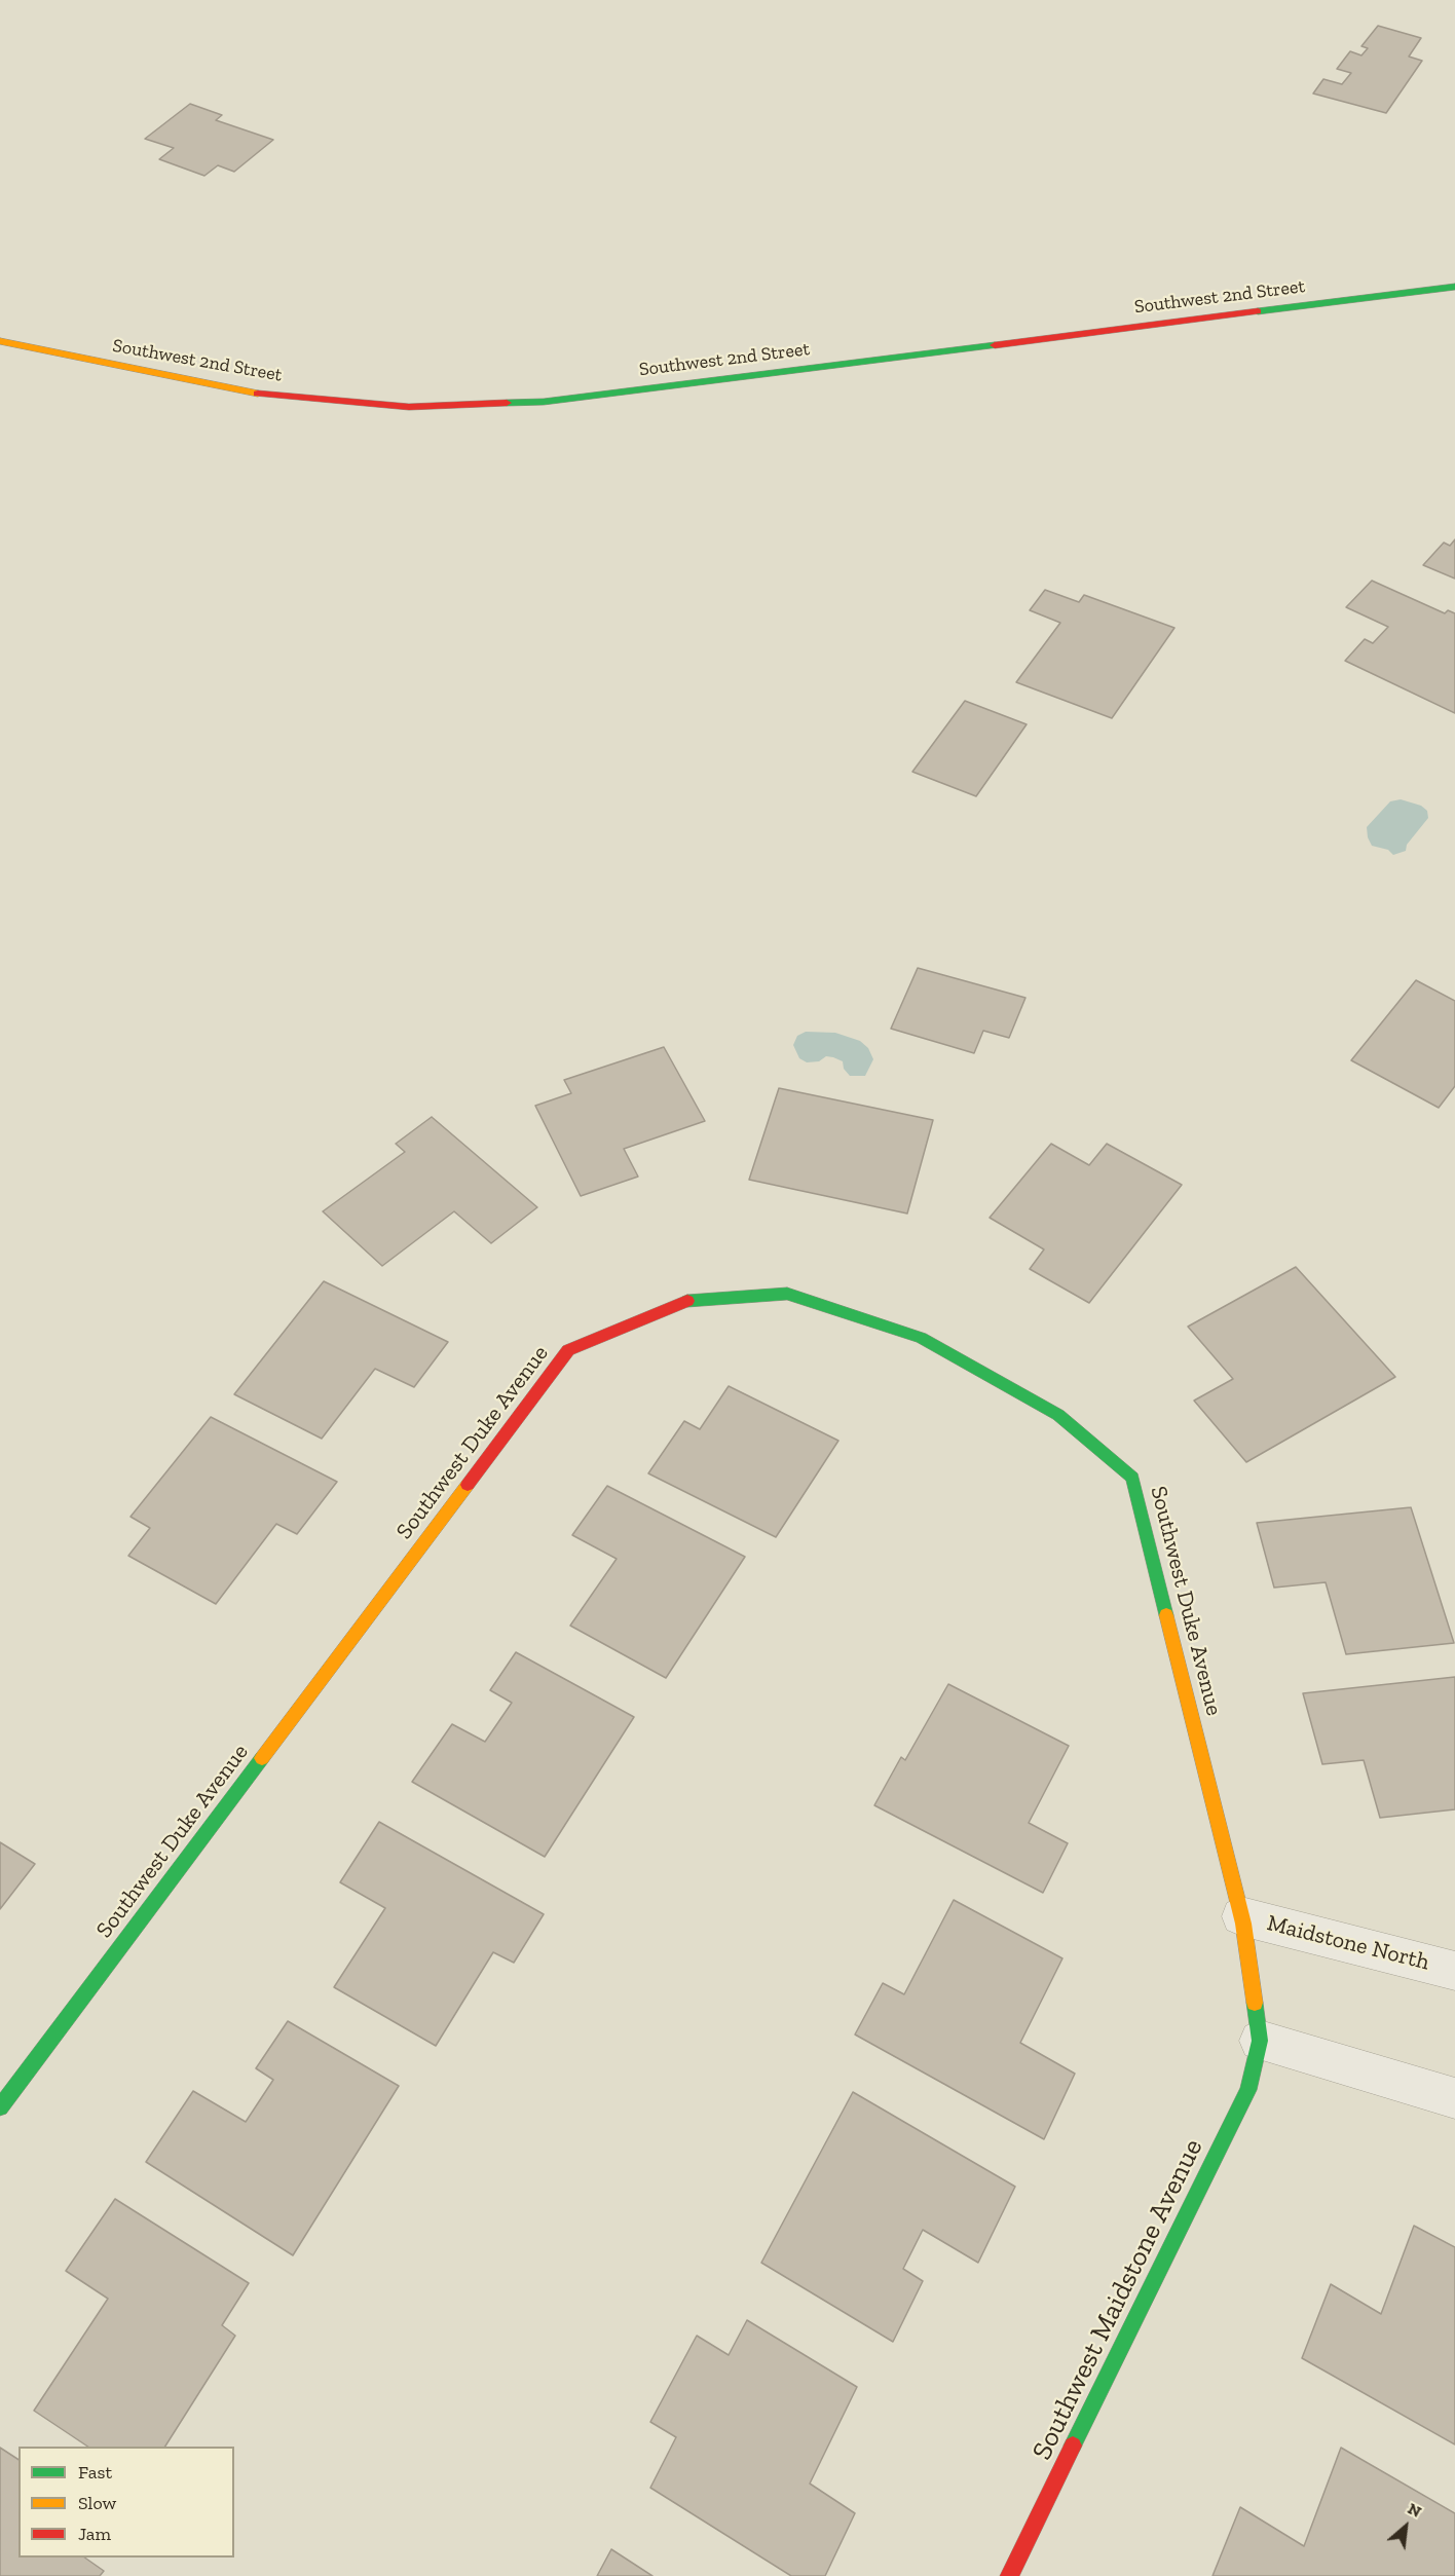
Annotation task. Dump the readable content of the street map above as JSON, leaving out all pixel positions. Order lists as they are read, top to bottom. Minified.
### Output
{"streets":{"street":["Southwest 2nd Street","Southwest Duke Avenue","Maidstone North","Southwest Maidstone Avenue"]},"crossings":[["Southwest Duke Avenue","Maidstone North"],["Southwest Duke Avenue","Southwest Maidstone Avenue"]],"legend":["Fast","Slow","Jam"],"north":"top right"}
